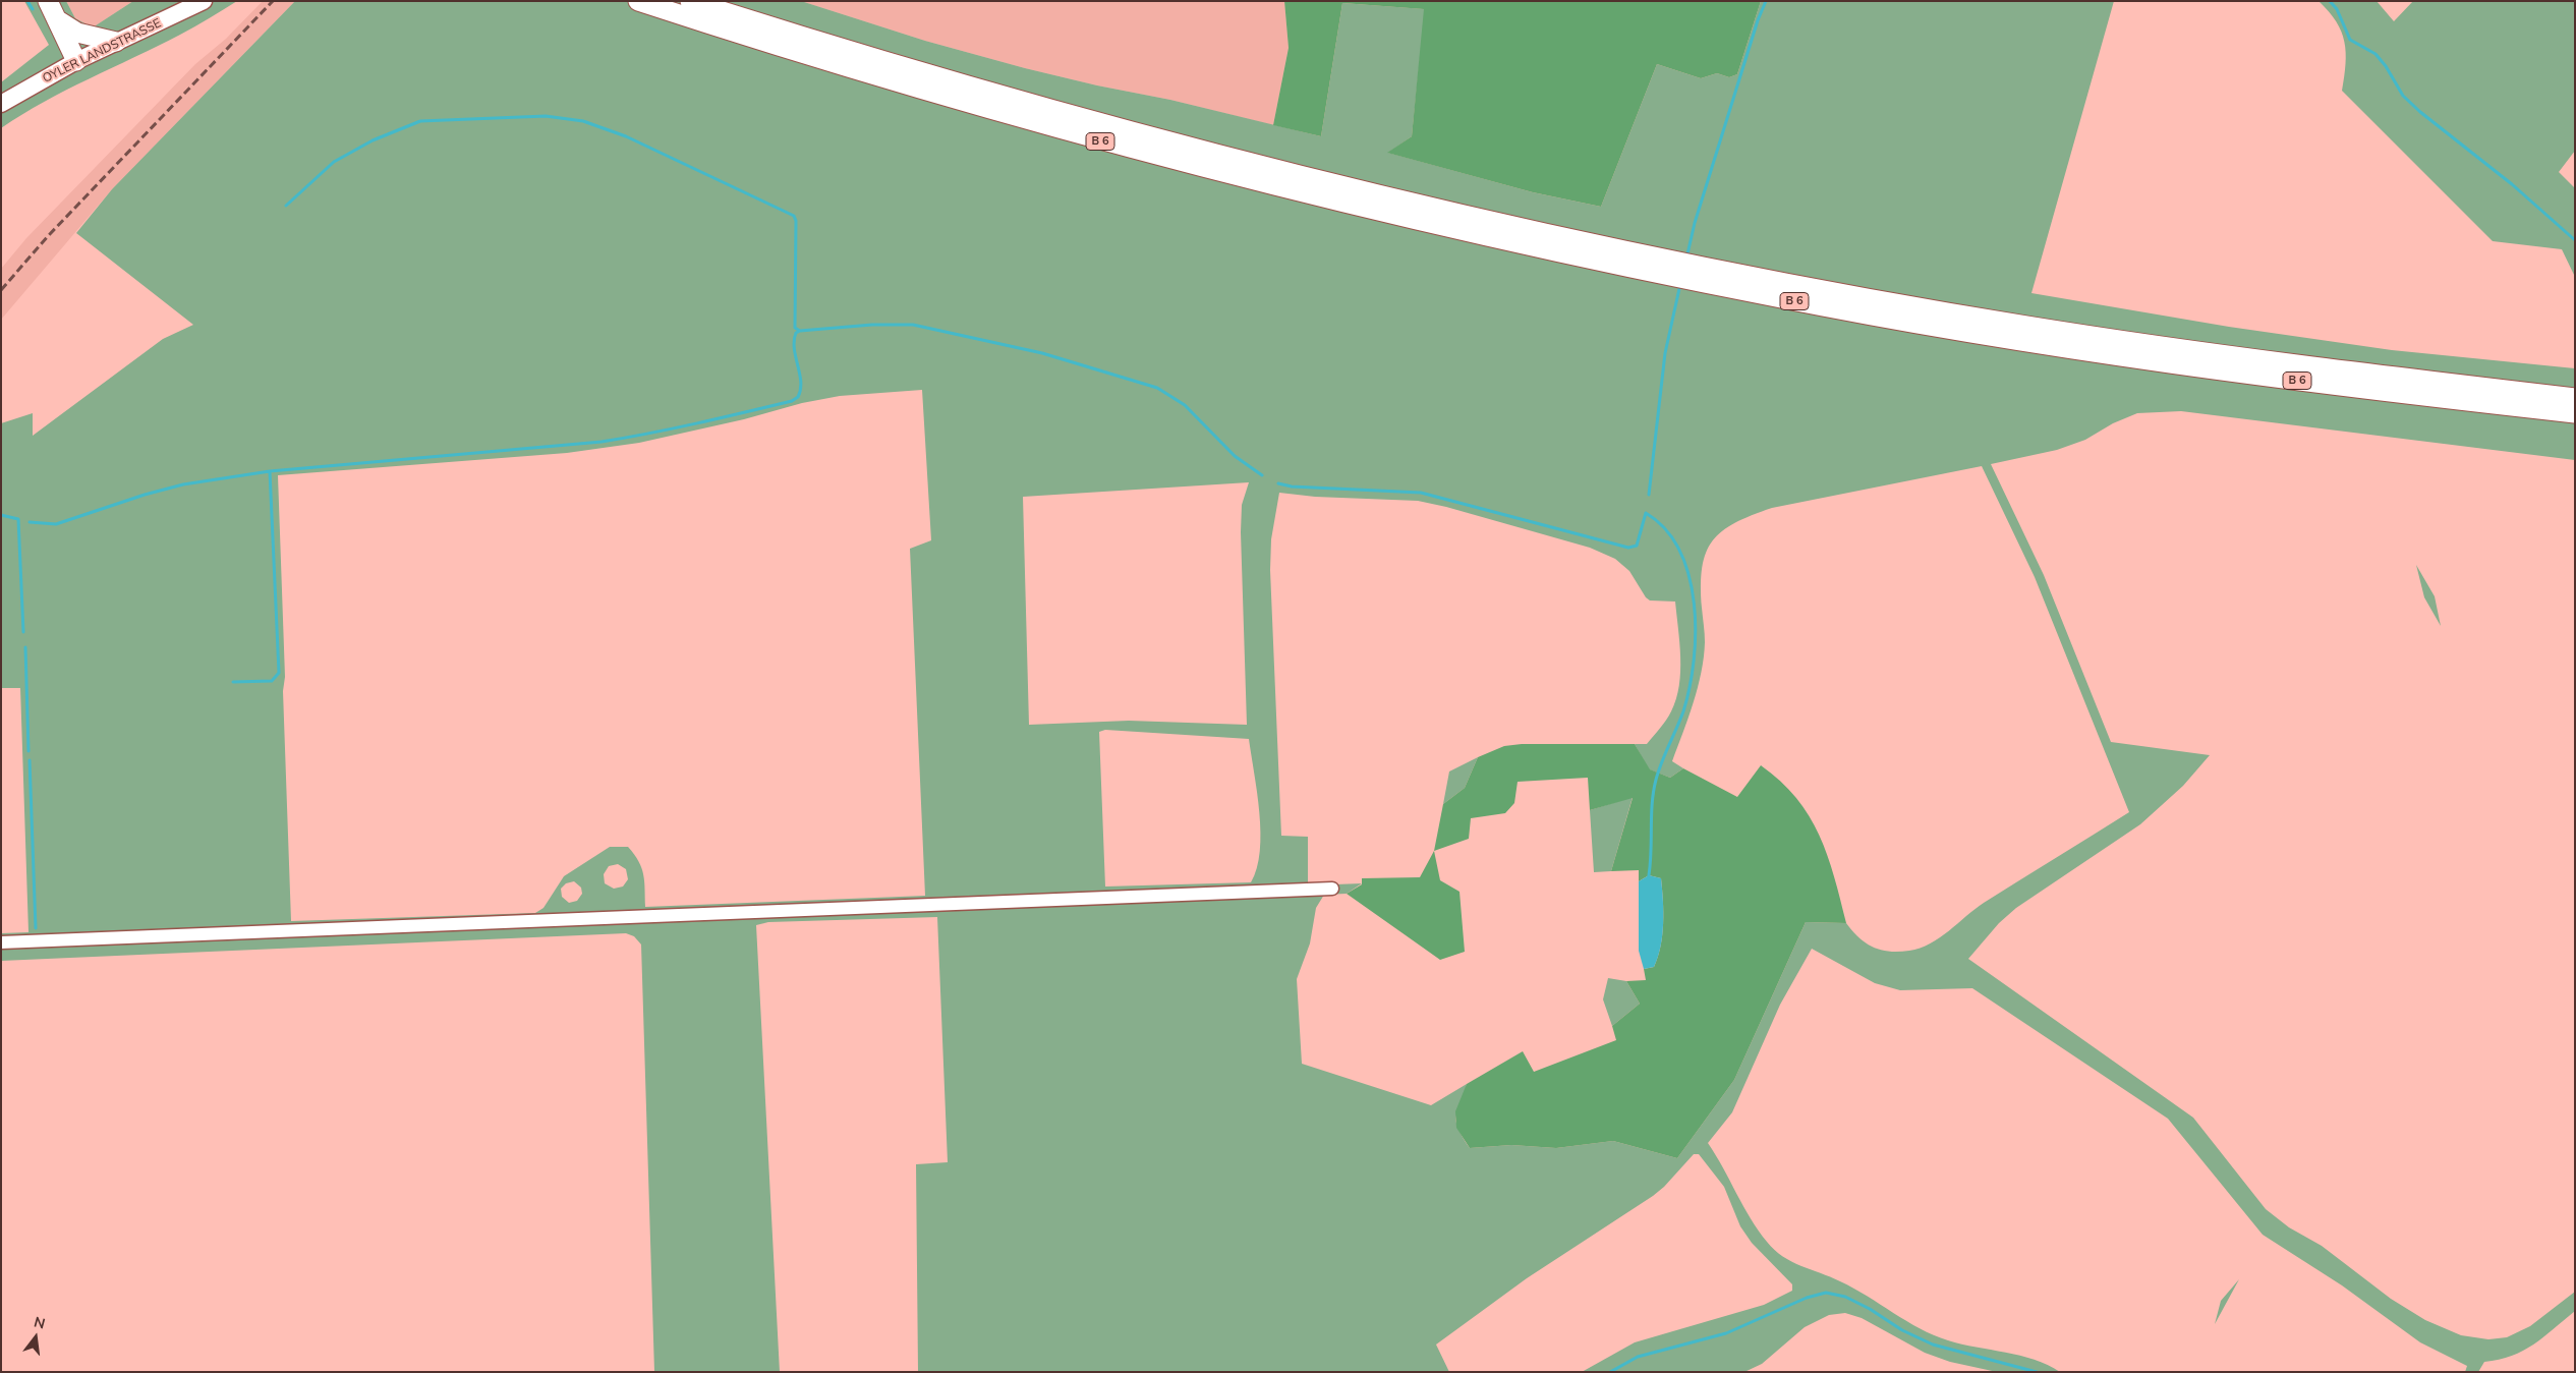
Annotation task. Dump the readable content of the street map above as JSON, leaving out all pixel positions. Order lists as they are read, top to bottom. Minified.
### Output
{"streets":{"highway":["B 6"],"main road":["OYLER LANDSTRASSE"]},"north":"top"}
